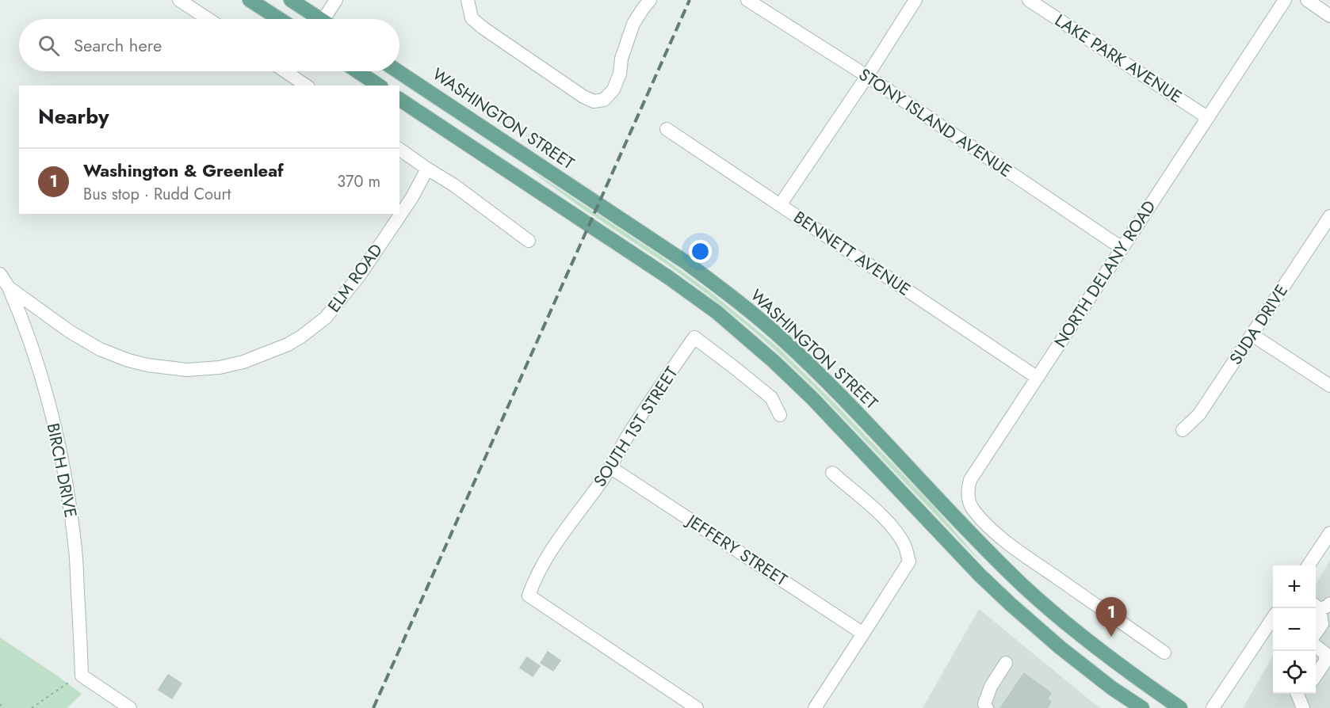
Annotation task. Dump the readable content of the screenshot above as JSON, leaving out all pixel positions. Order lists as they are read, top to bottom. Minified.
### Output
{"streets":{"main road":["WASHINGTON STREET"],"street":["LAKE PARK AVENUE","STONY ISLAND AVENUE","BENNETT AVENUE","NORTH DELANY ROAD","ELM ROAD","SUDA DRIVE","SOUTH 1ST STREET","BIRCH DRIVE","JEFFERY STREET"]},"crossings":[["LAKE PARK AVENUE","NORTH DELANY ROAD"],["STONY ISLAND AVENUE","NORTH DELANY ROAD"],["BENNETT AVENUE","NORTH DELANY ROAD"],["ELM ROAD","BIRCH DRIVE"],["SOUTH 1ST STREET","JEFFERY STREET"]],"page":{"search":"Search here","heading":"Nearby","list":[{"mark":"1","name":"Washington & Greenleaf","note":"Bus stop · Rudd Court","value":"370 m"}],"map_buttons":["+","−"],"pins":"1"}}
